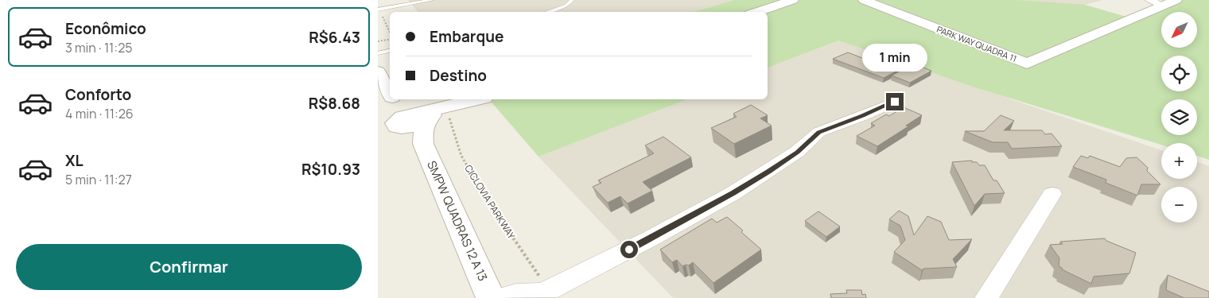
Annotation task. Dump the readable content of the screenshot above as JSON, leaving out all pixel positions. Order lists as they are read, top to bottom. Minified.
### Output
{"streets":{"street":["PARK WAY QUADRA 11","SMPW QUADRAS 12 A 13"],"path":["CICLOVIA PARKWAY"]},"north":"bottom left","page":{"list":[{"name":"Econômico","note":"3 min · 11:25","value":"R$6.43"},{"name":"Conforto","note":"4 min · 11:26","value":"R$8.68"},{"name":"XL","note":"5 min · 11:27","value":"R$10.93"}],"map_buttons":["+","−"],"banner":["Embarque","Destino"],"bubble":"1 min","buttons":"Confirmar"}}
